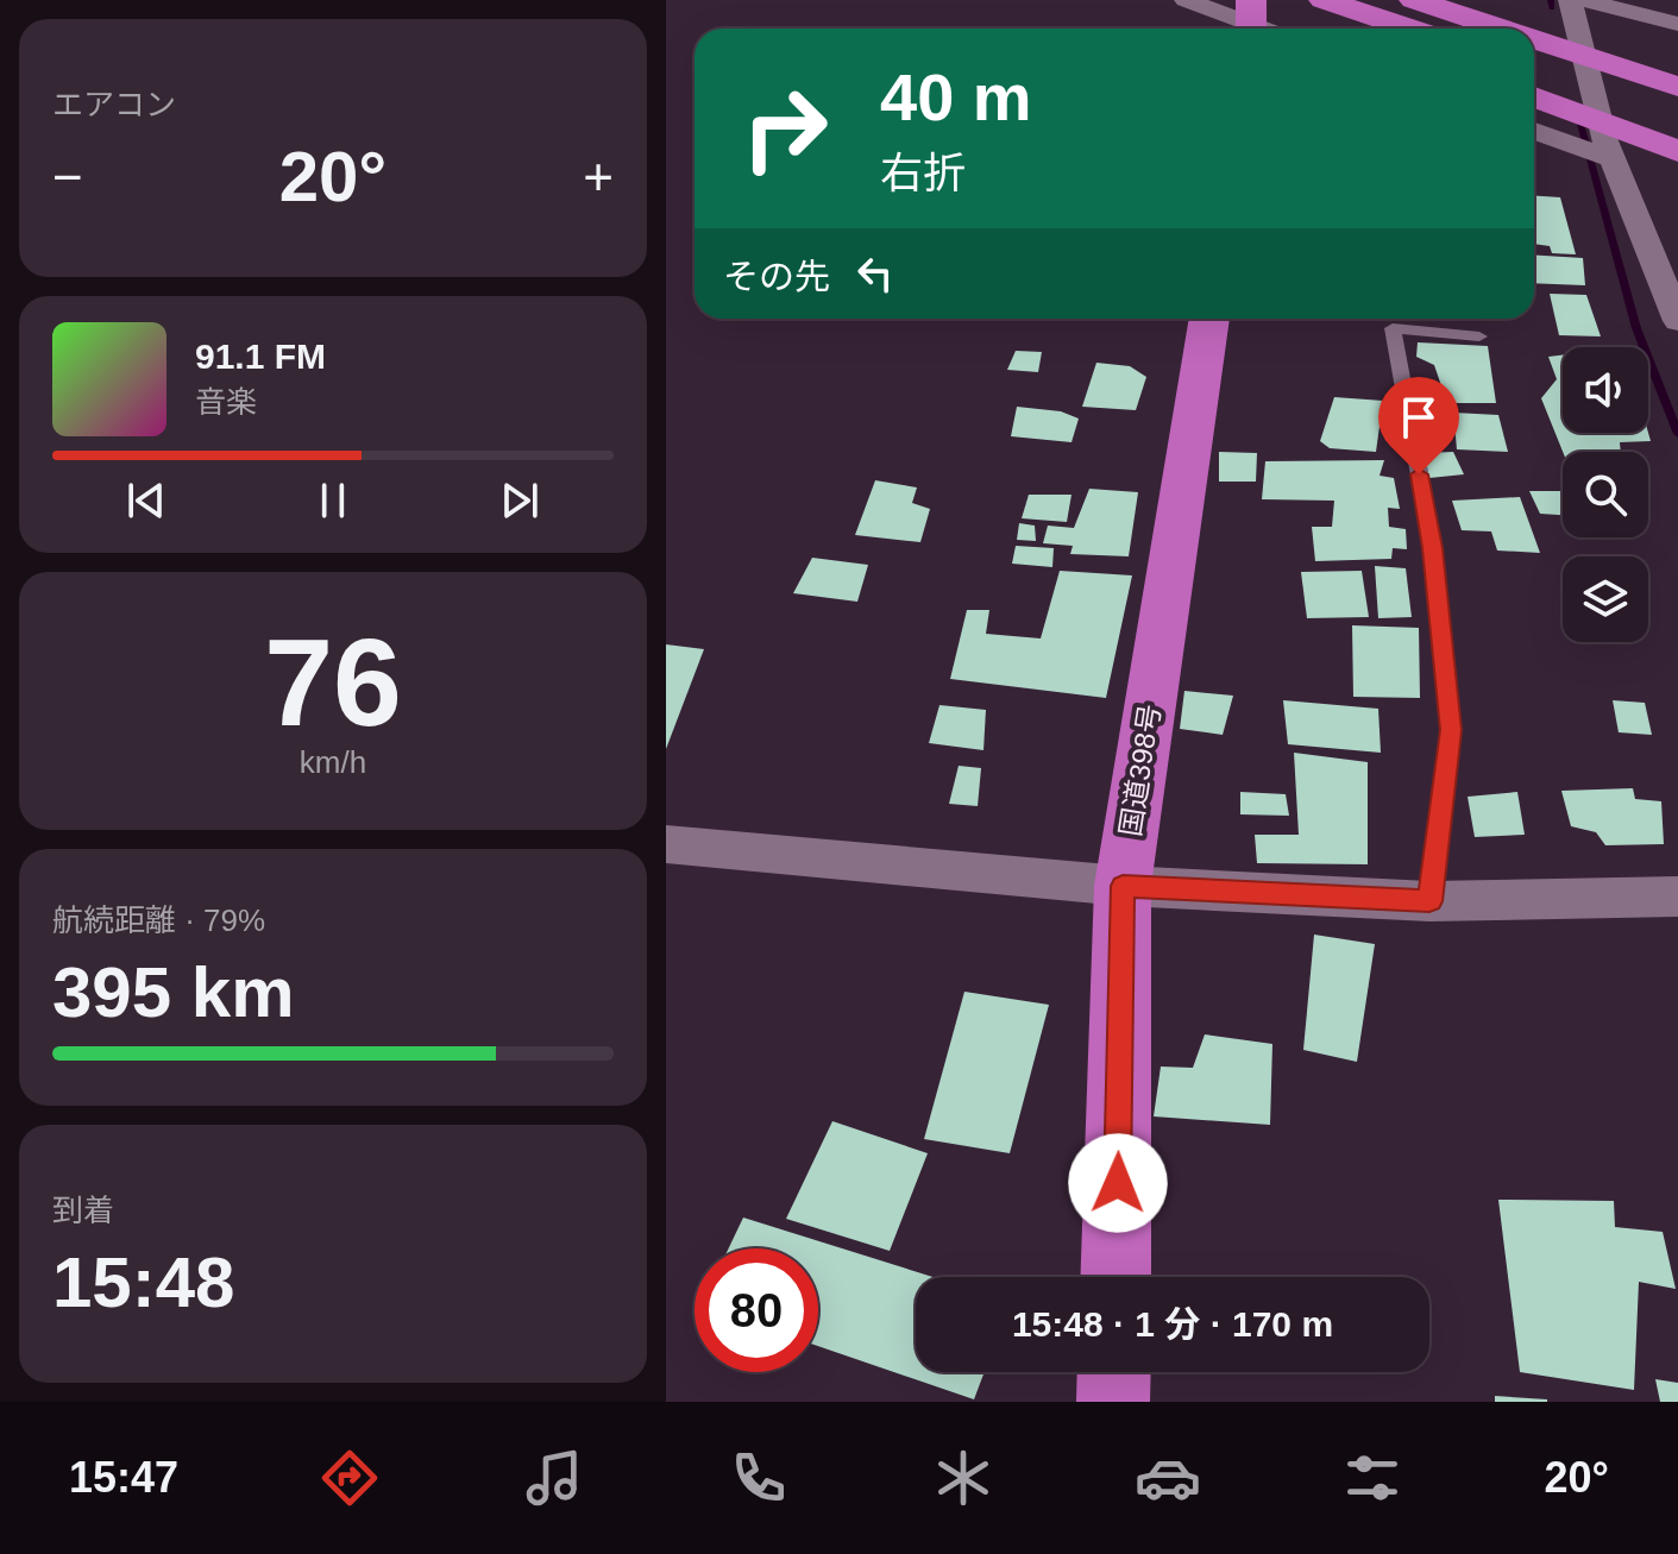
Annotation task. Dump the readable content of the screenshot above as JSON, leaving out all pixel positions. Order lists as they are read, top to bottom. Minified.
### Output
{"streets":{"highway":["国道398号"]},"page":{"tile":["エアコン",["76","km/h"],["航続距離 · 79%","395 km"],["到着","15:48"]],"turn":["40 m","右折"],"heat":["−","20°","+"],"then":"その先","song":["91.1 FM","音楽"],"limit":"80","trip":"15:48 · 1 分 · 170 m","tabs":["15:47","20°"]}}
